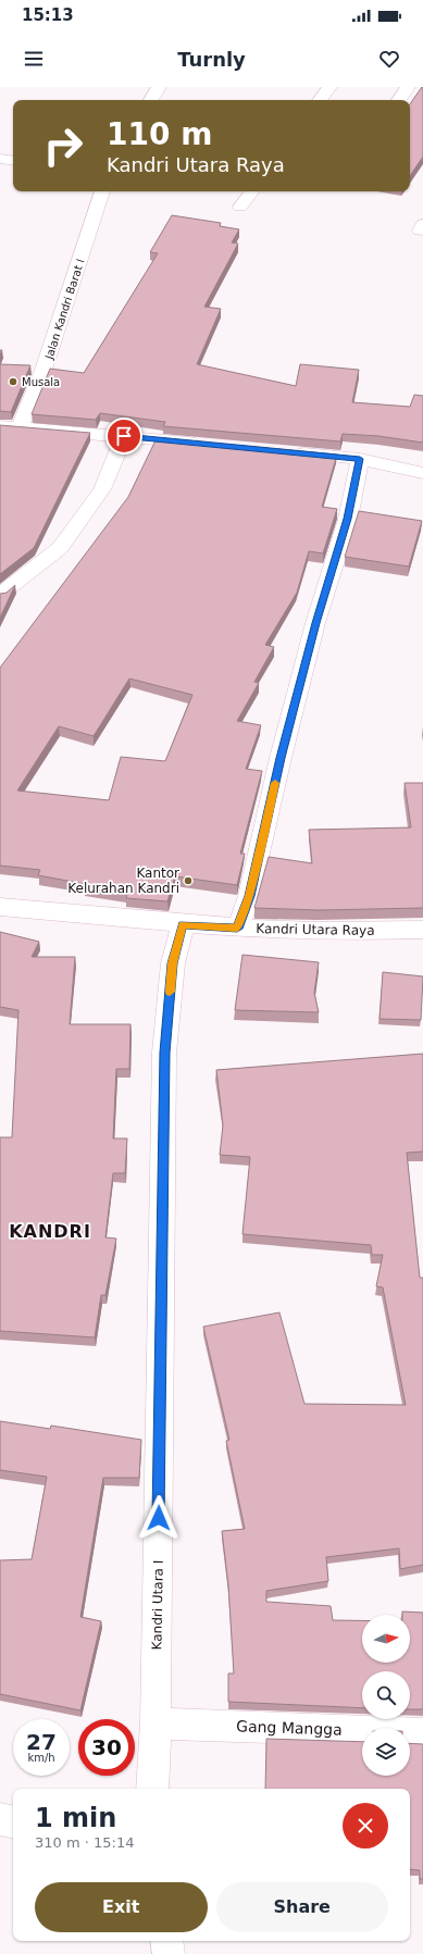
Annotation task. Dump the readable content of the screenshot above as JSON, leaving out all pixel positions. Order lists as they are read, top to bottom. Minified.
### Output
{"streets":{"street":["Jalan Kandri Barat I","Kandri Utara Raya","Kandri Utara I","Gang Mangga"]},"crossings":[["Kandri Utara Raya","Kandri Utara I"],["Kandri Utara I","Gang Mangga"]],"districts":["KANDRI"],"places":["Musala","Kantor Kelurahan Kandri"],"north":"right","page":{"status":"15:13","header":"Turnly","turn":["110 m","Kandri Utara Raya"],"speed":"27 km/h","limit":"30","heading":["1 min","310 m · 15:14"],"buttons":["Exit","Share"]}}
